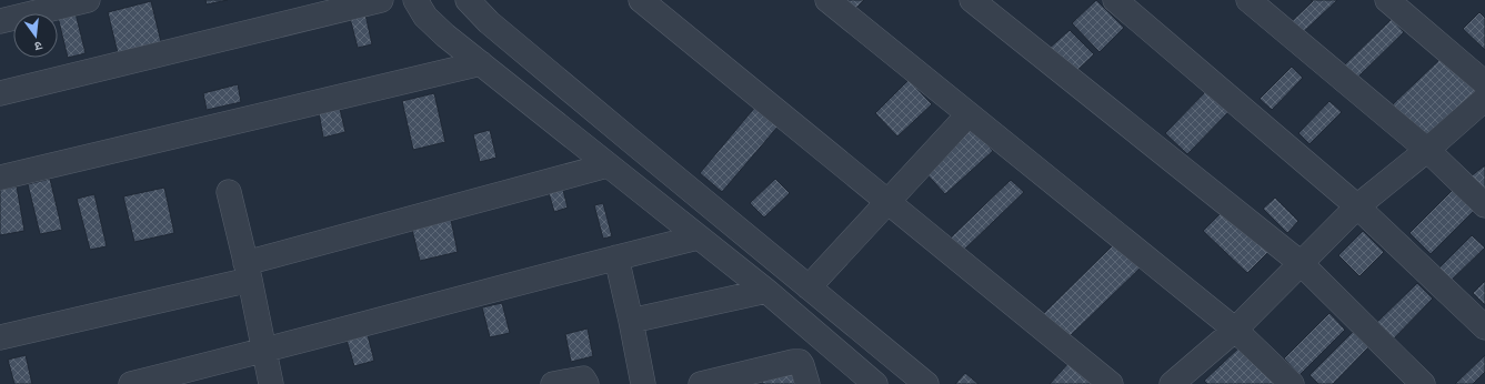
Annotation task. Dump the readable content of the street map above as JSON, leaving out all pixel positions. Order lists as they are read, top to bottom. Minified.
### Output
{"north":"bottom"}
